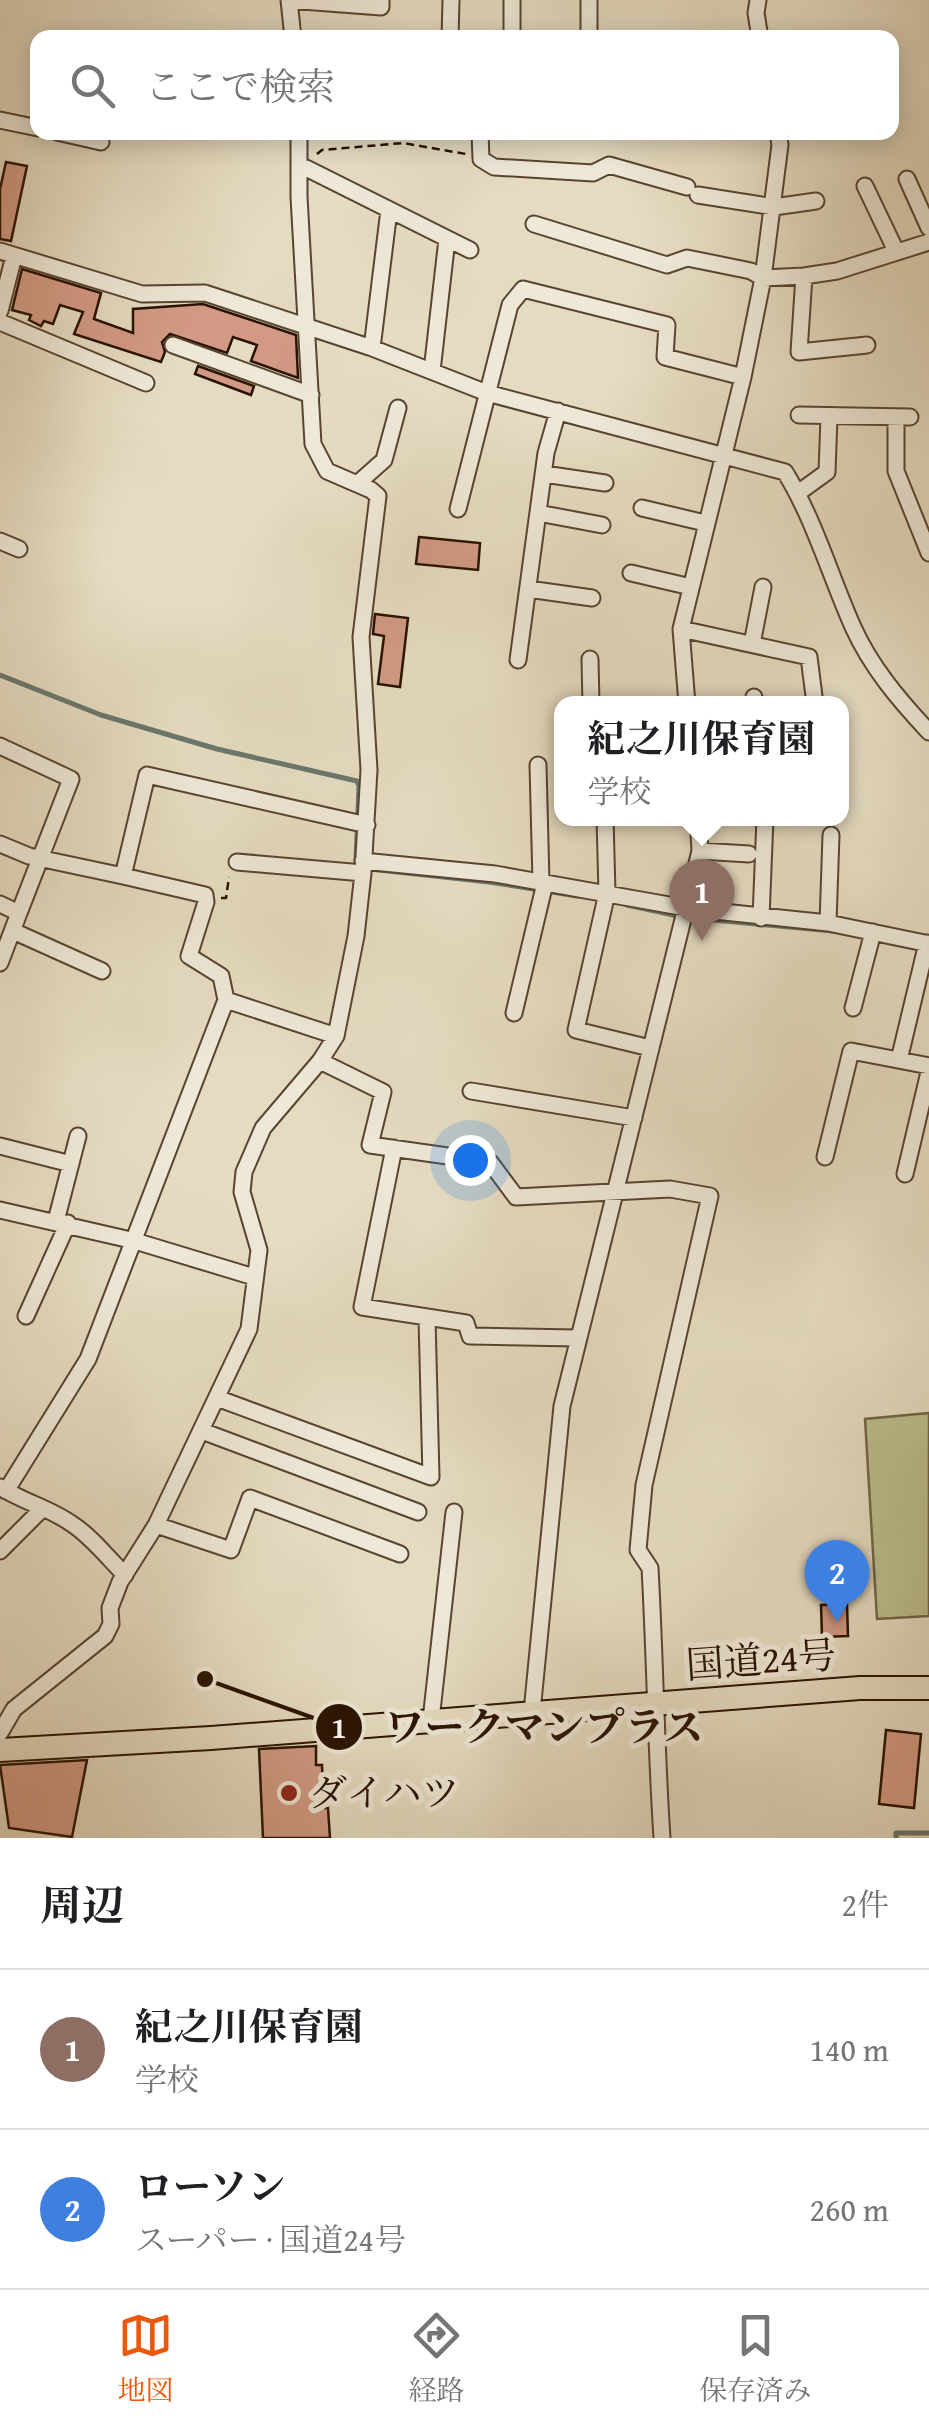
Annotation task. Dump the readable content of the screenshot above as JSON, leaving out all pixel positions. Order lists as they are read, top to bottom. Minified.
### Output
{"streets":{"highway":["国道24号"]},"places":["ワークマンプラス","ダイハツ"],"page":{"search":"ここで検索","popup":["紀之川保育園","学校"],"pins":["1","2"],"heading":["周辺","2件"],"list":[{"mark":"1","name":"紀之川保育園","note":"学校","value":"140 m"},{"mark":"2","name":"ローソン","note":"スーパー · 国道24号","value":"260 m"}],"nav":["地図","経路","保存済み"]}}
